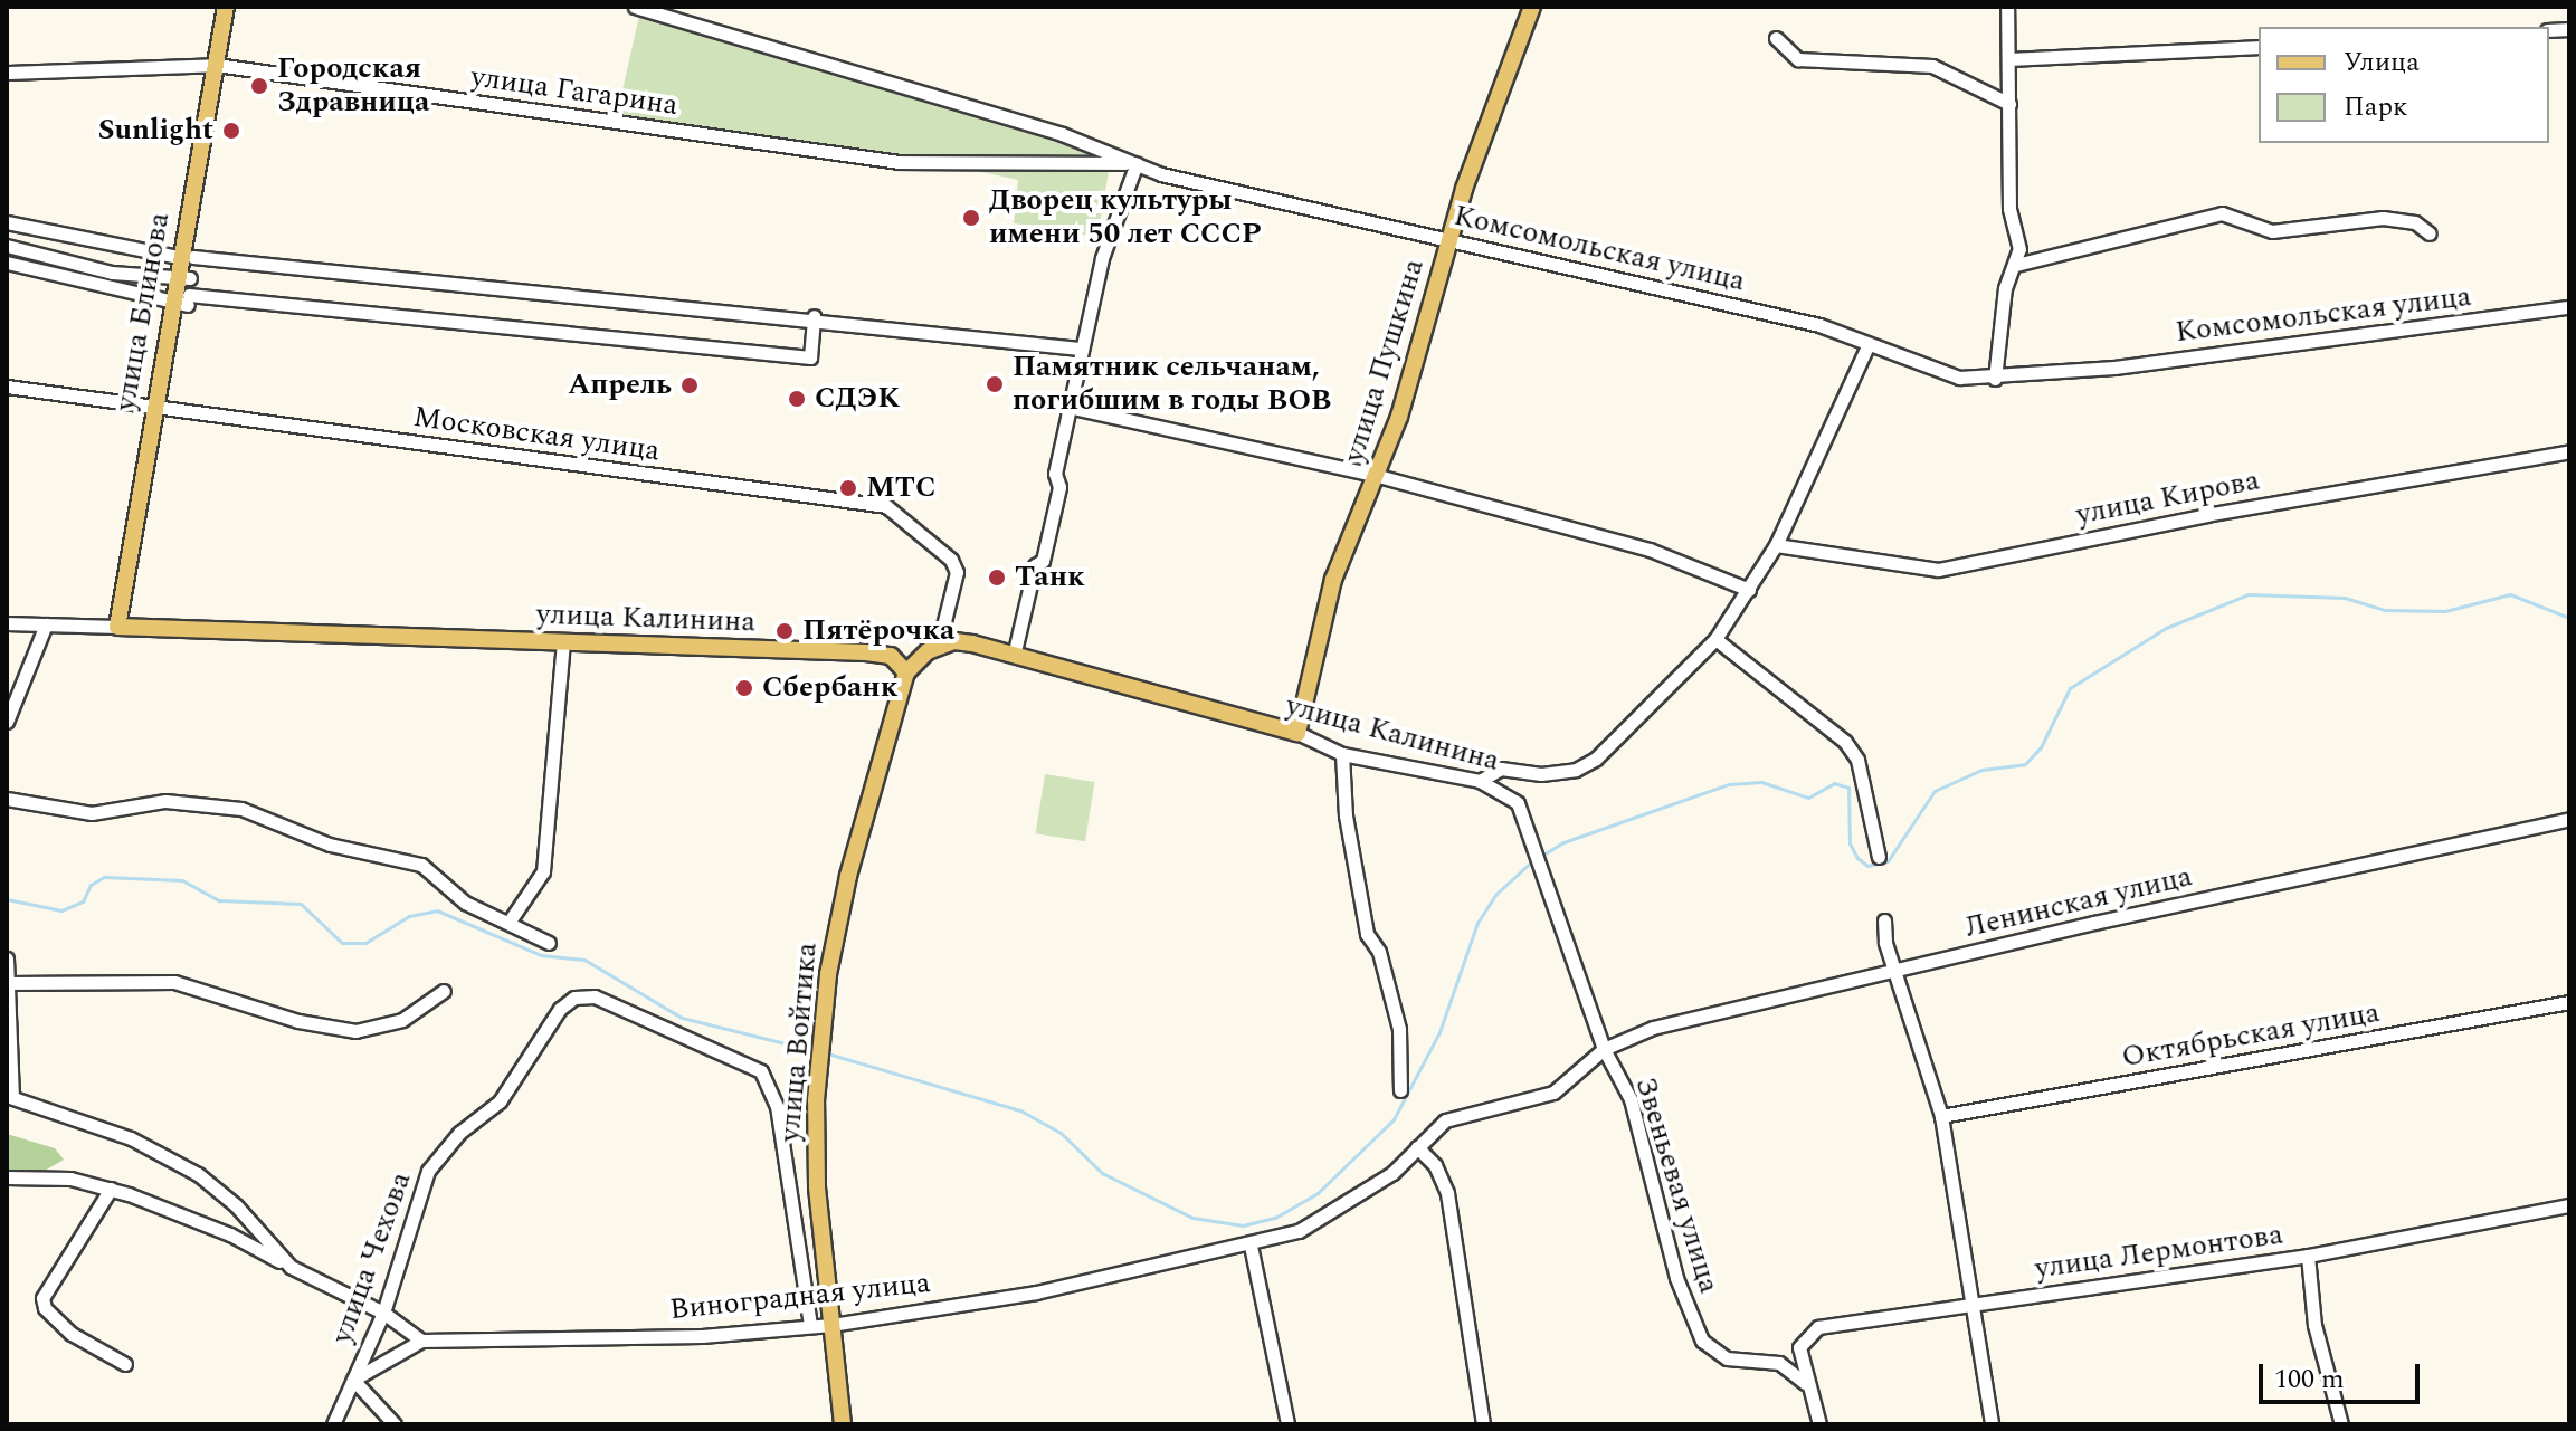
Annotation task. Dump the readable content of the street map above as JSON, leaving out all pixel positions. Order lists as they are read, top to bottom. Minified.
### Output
{"streets":{"main road":["улица Блинова","улица Пушкина","улица Калинина","улица Войтика"],"street":["улица Гагарина","Комсомольская улица","Московская улица","улица Кирова","Ленинская улица","Октябрьская улица","Звеньевая улица","улица Лермонтова","улица Чехова","Виноградная улица"]},"crossings":[["улица Гагарина","Комсомольская улица"],["улица Гагарина","улица Блинова"],["Комсомольская улица","улица Пушкина"],["улица Блинова","Московская улица"],["улица Блинова","улица Калинина"],["улица Пушкина","улица Калинина"],["Московская улица","улица Калинина"],["улица Калинина","улица Войтика"],["улица Калинина","Звеньевая улица"],["Ленинская улица","Звеньевая улица"],["Ленинская улица","Виноградная улица"],["улица Войтика","Виноградная улица"],["Звеньевая улица","улица Лермонтова"],["Звеньевая улица","Виноградная улица"],["улица Чехова","Виноградная улица"]],"places":["Городская Здравница","Sunlight","Дворец культуры имени 50 лет СССР","Памятник сельчанам, погибшим в годы ВОВ","Апрель","СДЭК","МТС","Танк","Пятёрочка","Сбербанк"],"legend":["Улица","Парк"],"scale_bar":"100 m"}
